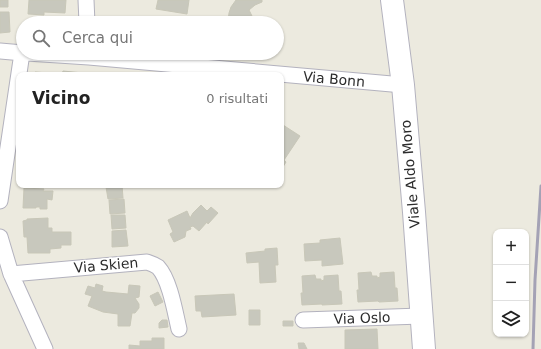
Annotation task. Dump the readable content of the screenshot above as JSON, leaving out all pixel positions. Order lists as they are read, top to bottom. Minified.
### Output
{"streets":{"main road":["Viale Aldo Moro"],"street":["Via Bonn","Via Skien","Via Oslo"]},"crossings":[["Via Bonn","Viale Aldo Moro"],["Viale Aldo Moro","Via Oslo"]],"page":{"search":"Cerca qui","heading":["Vicino","0 risultati"],"map_buttons":["+","−"]}}
